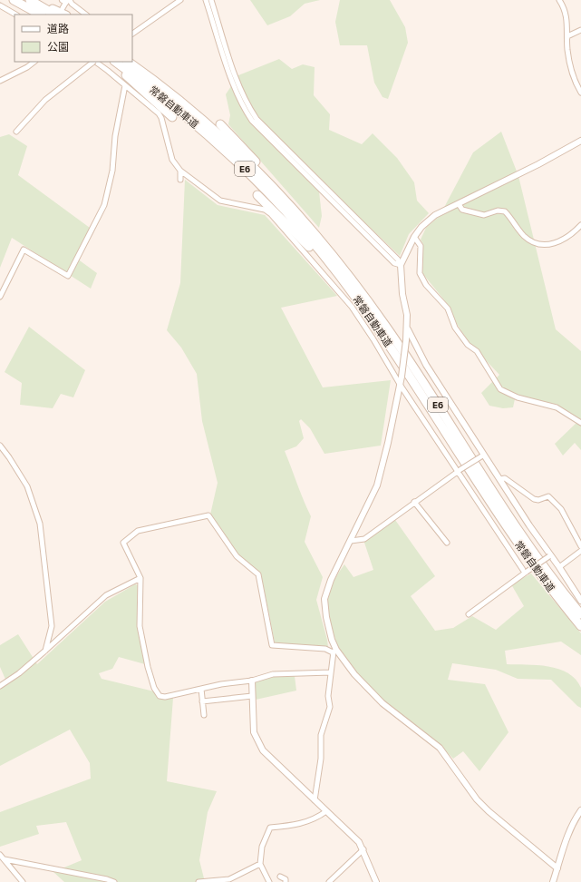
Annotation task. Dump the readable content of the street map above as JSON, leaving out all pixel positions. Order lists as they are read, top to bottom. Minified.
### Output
{"streets":{"highway":["常磐自動車道","E6"]},"legend":["道路","公園"]}
